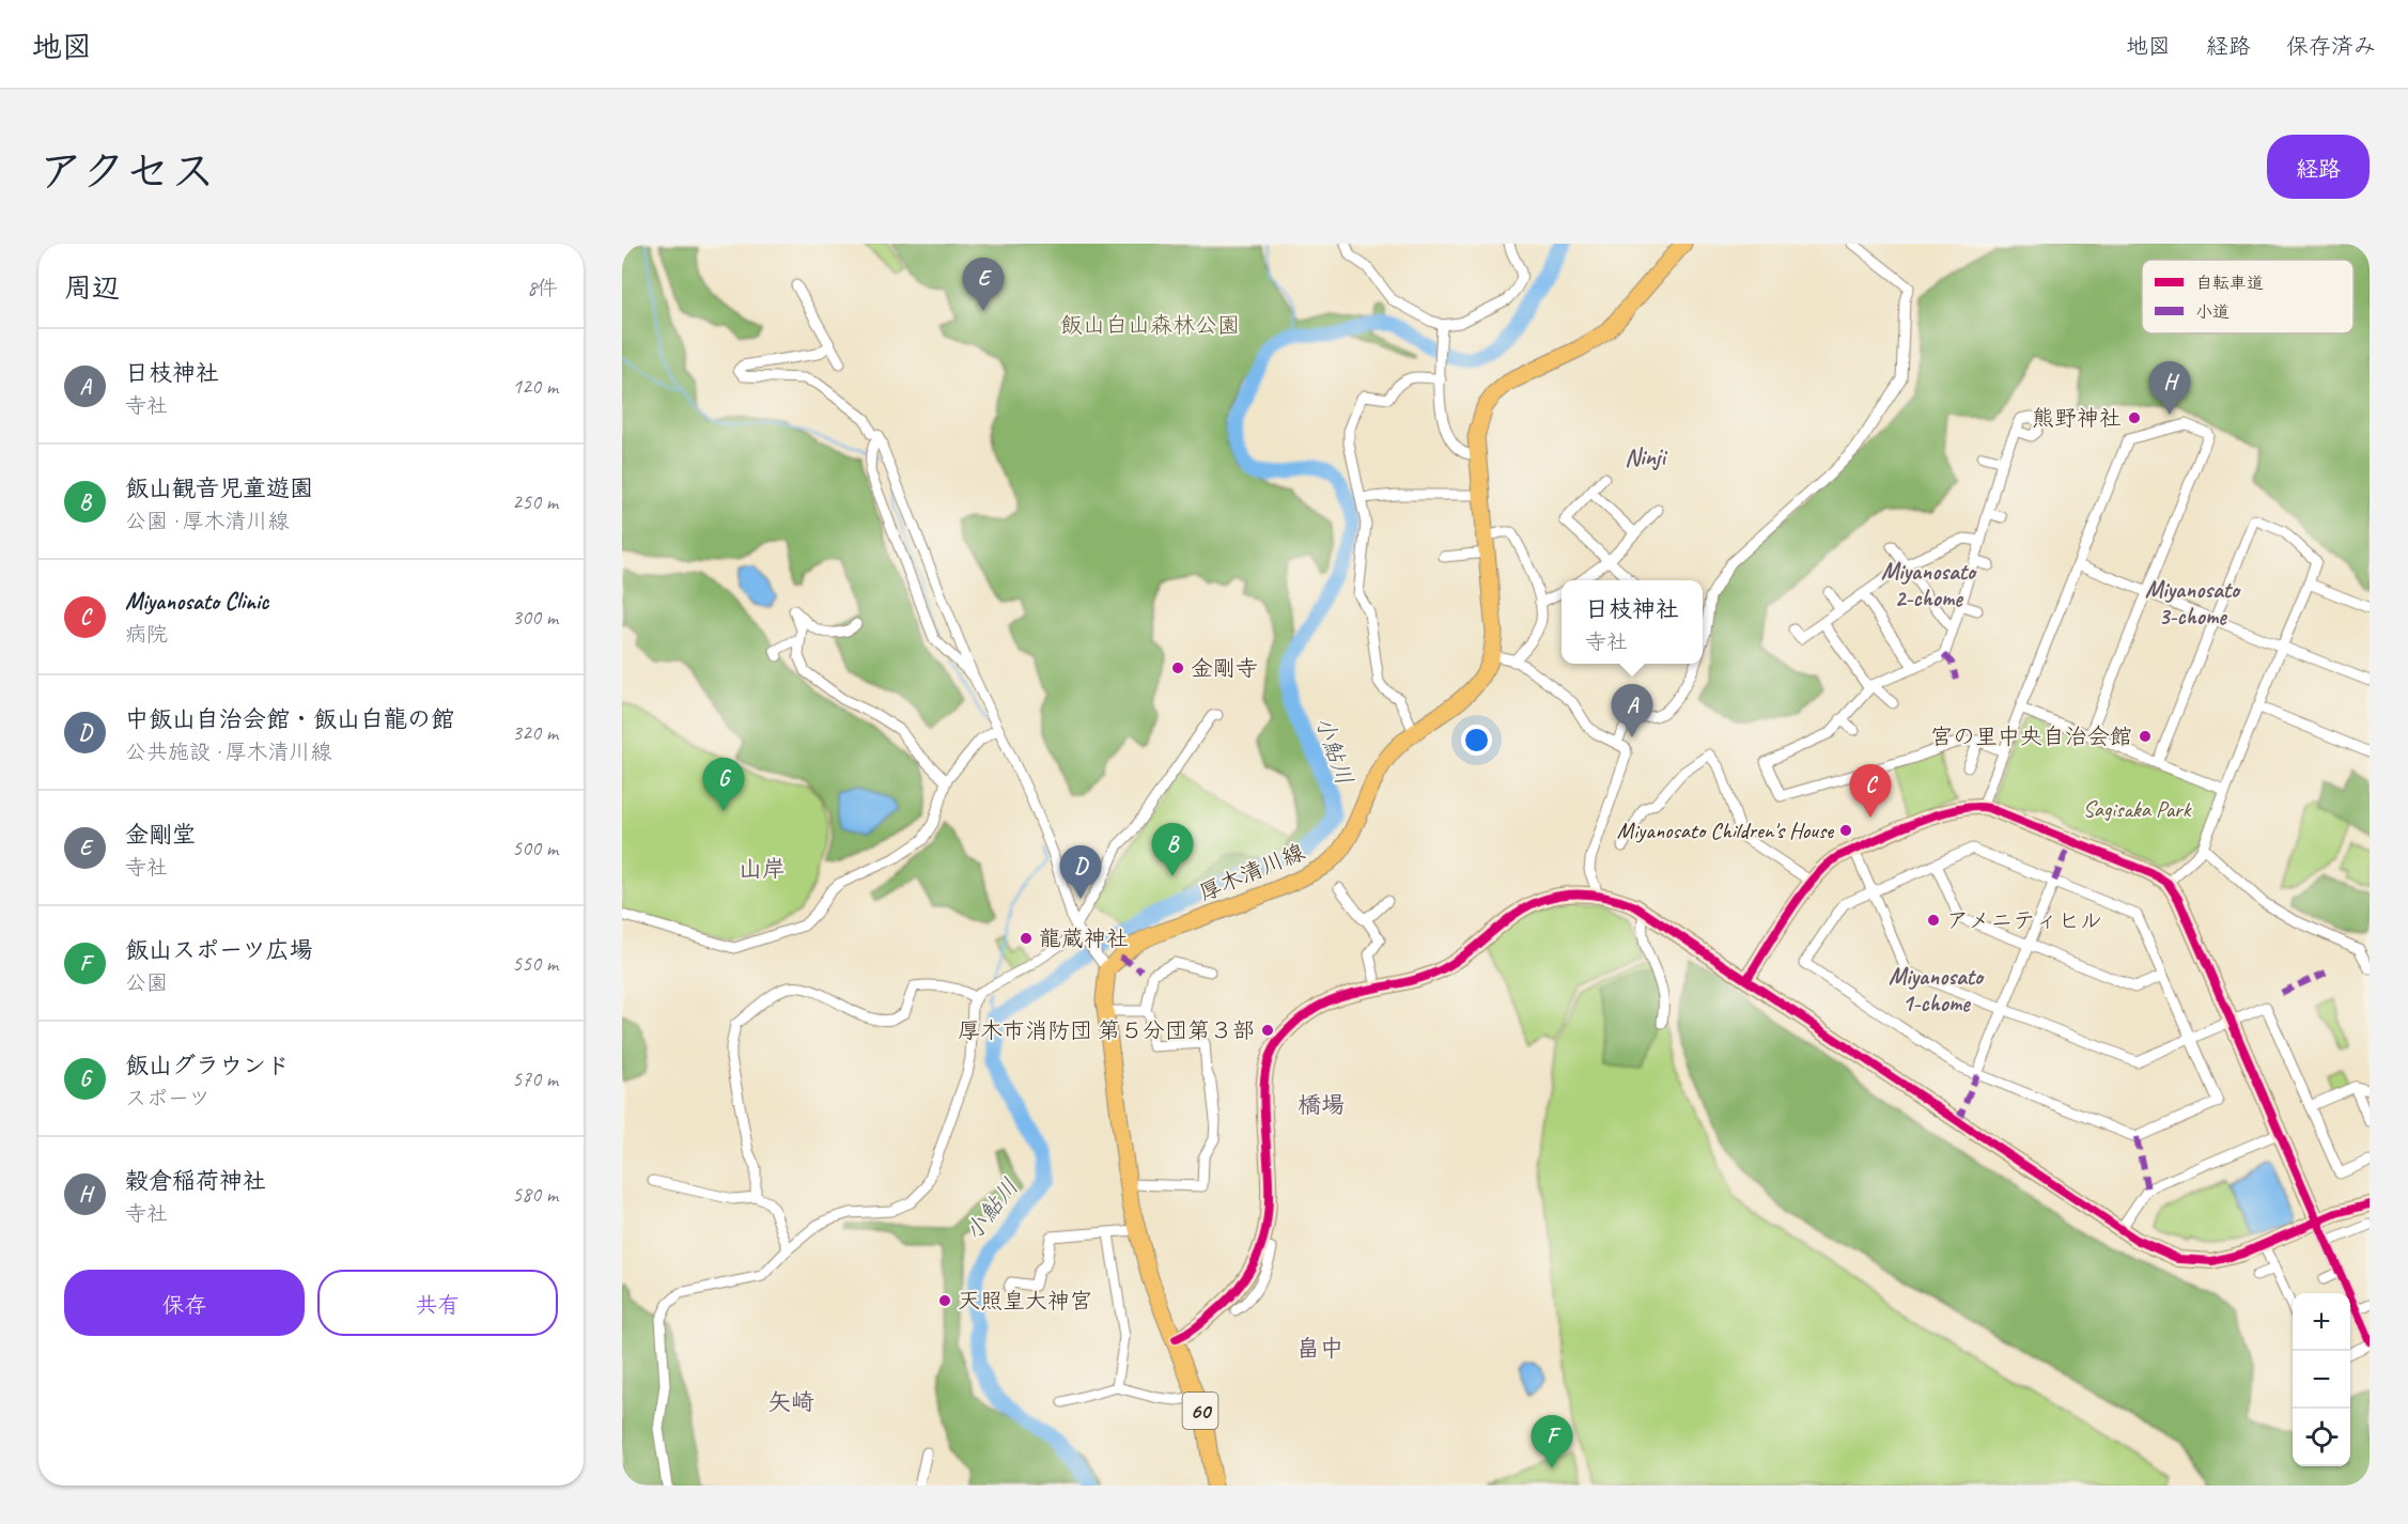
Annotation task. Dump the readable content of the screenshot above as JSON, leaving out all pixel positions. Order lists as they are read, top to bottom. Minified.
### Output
{"streets":{"main road":["厚木清川線","60"]},"crossings":[["厚木清川線","60"]],"districts":["Ninji","Miyanosato 2-chome","Miyanosato 3-chome","山岸","Miyanosato 1-chome","橋場","畠中","矢崎"],"water":["小鮎川"],"parks":["飯山白山森林公園","Sagisaka Park"],"places":["熊野神社","金剛寺","宮の里中央自治会館","Miyanosato Children's House","アメニティヒル","龍蔵神社","厚木市消防団 第５分団第３部","天照皇大神宮"],"legend":["自転車道","小道"],"page":{"header":"地図","nav":["地図","経路","保存済み"],"title":"アクセス","buttons":["経路",["保存","共有"]],"heading":["周辺","8件"],"pins":["E","H","A","G","C","B","D","F"],"list":[{"mark":"A","name":"日枝神社","note":"寺社","value":"120 m"},{"mark":"B","name":"飯山観音児童遊園","note":"公園 · 厚木清川線","value":"250 m"},{"mark":"C","name":"Miyanosato Clinic","note":"病院","value":"300 m"},{"mark":"D","name":"中飯山自治会館・飯山白龍の館","note":"公共施設 · 厚木清川線","value":"320 m"},{"mark":"E","name":"金剛堂","note":"寺社","value":"500 m"},{"mark":"F","name":"飯山スポーツ広場","note":"公園","value":"550 m"},{"mark":"G","name":"飯山グラウンド","note":"スポーツ","value":"570 m"},{"mark":"H","name":"穀倉稲荷神社","note":"寺社","value":"580 m"}],"popup":["日枝神社","寺社"],"map_buttons":["+","−"]}}
